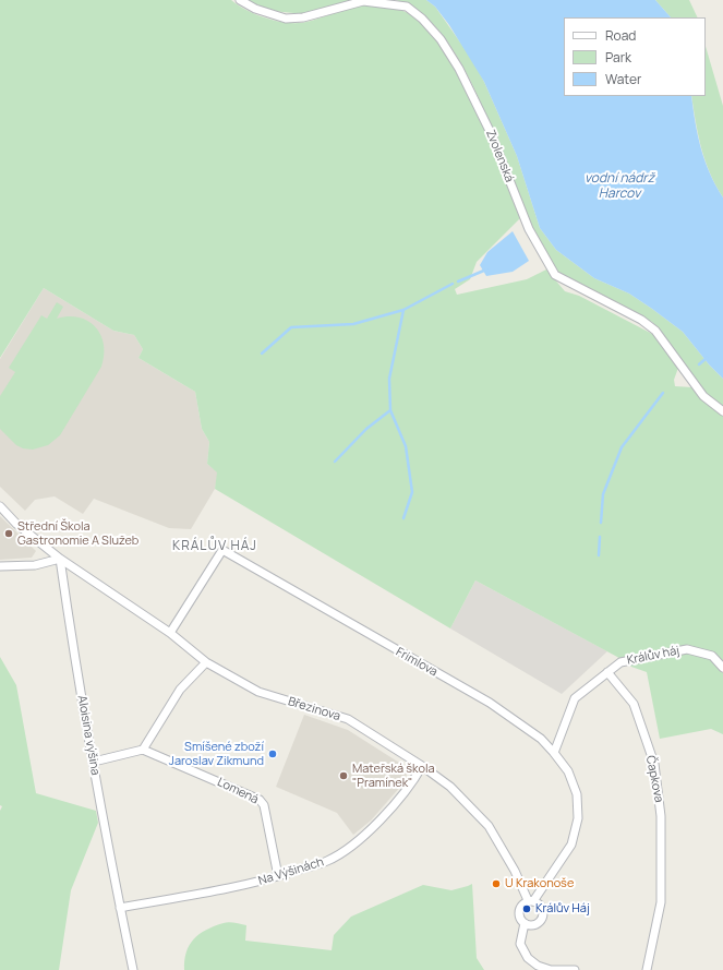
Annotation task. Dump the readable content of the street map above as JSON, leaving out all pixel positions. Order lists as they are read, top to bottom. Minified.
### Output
{"streets":{"street":["Zvolenská","Králův háj","Frimlova","Březinova","Aloisina výšina","Čapkova","Lomená","Na Výšinách"]},"crossings":[["Králův háj","Čapkova"],["Frimlova","Březinova"],["Březinova","Aloisina výšina"],["Březinova","Na Výšinách"],["Aloisina výšina","Na Výšinách"],["Lomená","Na Výšinách"]],"districts":["KRÁLŮV HÁJ"],"water":["vodní nádrž Harcov"],"places":["Střední Škola Gastronomie A Služeb","Smíšené zboží Jaroslav Zikmund","Mateřská škola \"Pramínek\"","U Krakonoše","Králův Háj"],"legend":["Road","Park","Water"]}
